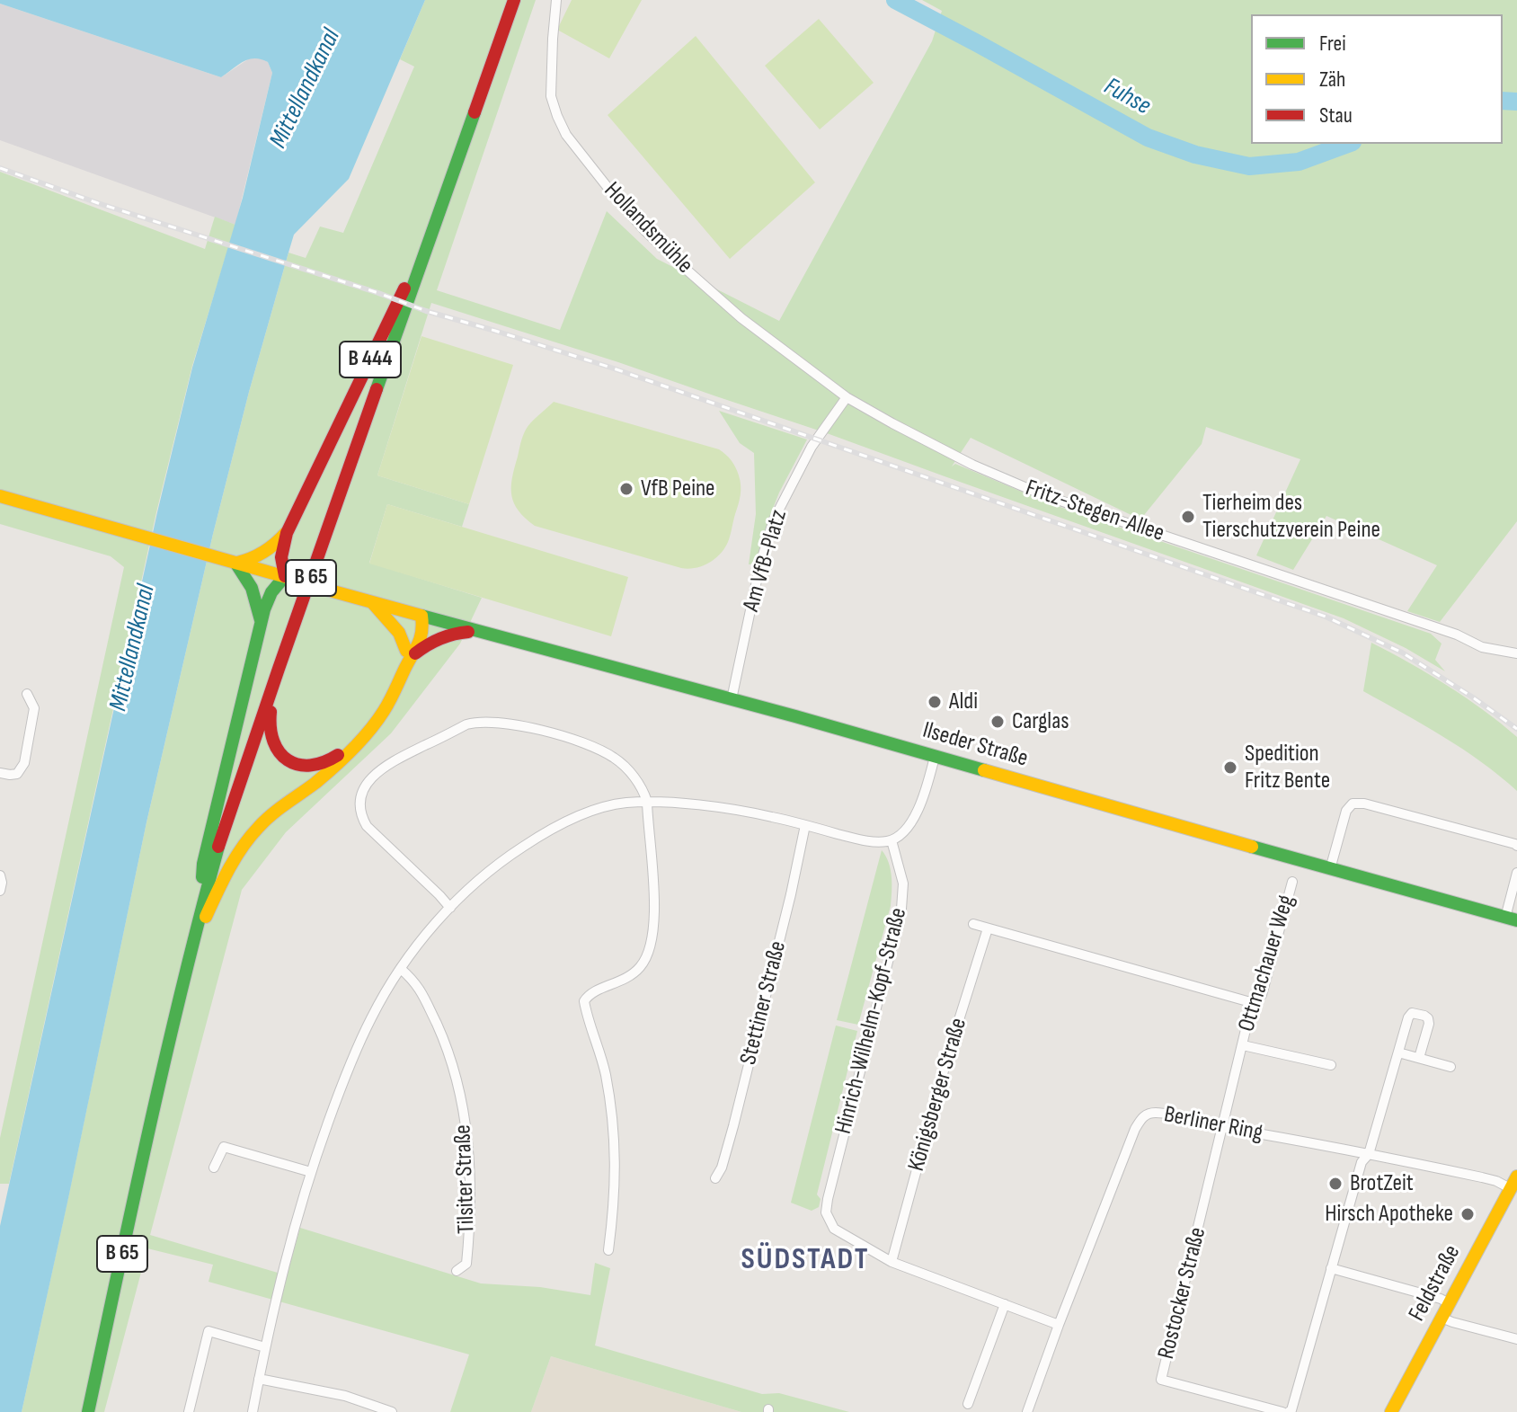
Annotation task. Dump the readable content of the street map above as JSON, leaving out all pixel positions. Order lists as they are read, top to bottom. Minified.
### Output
{"streets":{"main road":["B 444","B 65","Ilseder Straße","Feldstraße"],"street":["Hollandsmühle","Fritz-Stegen-Allee","Am VfB-Platz","Ottmachauer Weg","Stettiner Straße","Hinrich-Wilhelm-Kopf-Straße","Königsberger Straße","Berliner Ring","Tilsiter Straße","Rostocker Straße"]},"crossings":[["Hollandsmühle","Fritz-Stegen-Allee"],["Hollandsmühle","Am VfB-Platz"],["B 444","B 65"],["Fritz-Stegen-Allee","Am VfB-Platz"],["Am VfB-Platz","Ilseder Straße"],["Ottmachauer Weg","Berliner Ring"],["Ottmachauer Weg","Rostocker Straße"],["Hinrich-Wilhelm-Kopf-Straße","Königsberger Straße"],["Berliner Ring","Feldstraße"],["Berliner Ring","Rostocker Straße"]],"districts":["SÜDSTADT"],"water":["Mittellandkanal","Fuhse"],"places":["VfB Peine","Tierheim des Tierschutzverein Peine","Aldi","Carglas","Spedition Fritz Bente","BrotZeit","Hirsch Apotheke"],"legend":["Frei","Zäh","Stau"]}
